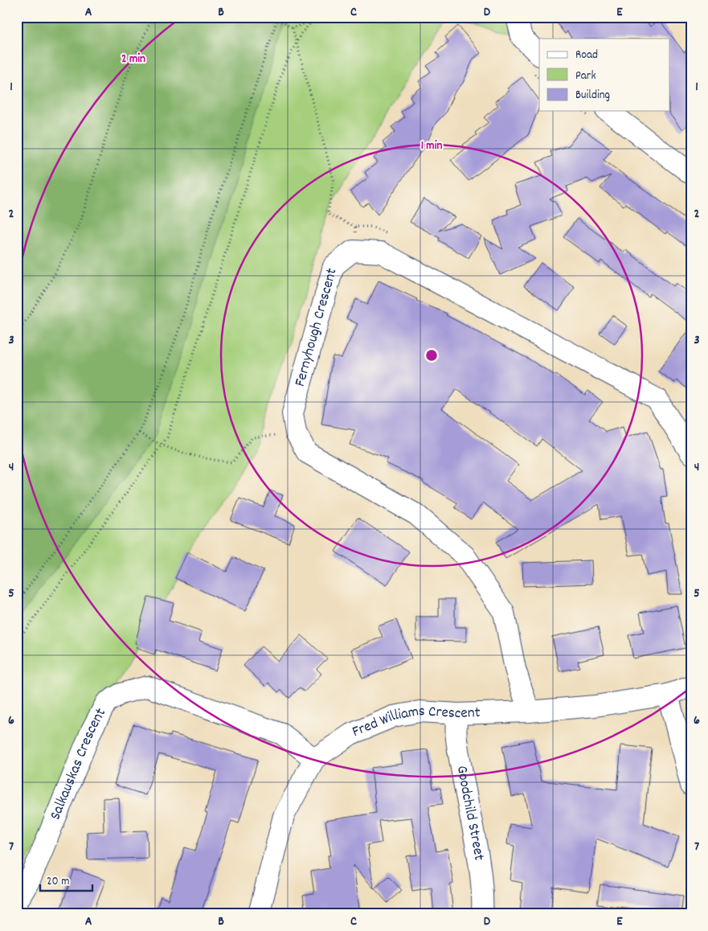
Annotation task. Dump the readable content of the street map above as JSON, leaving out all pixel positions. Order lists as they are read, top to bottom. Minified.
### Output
{"streets":{"street":["Fernyhough Crescent","Fred Williams Crescent","Salkauskas Crescent","Goodchild Street"]},"crossings":[["Fernyhough Crescent","Fred Williams Crescent"],["Fred Williams Crescent","Salkauskas Crescent"],["Fred Williams Crescent","Goodchild Street"]],"legend":["Road","Park","Building"],"scale_bar":"20 m","grid":{"columns":["A","B","C","D","E"],"rows":["1","2","3","4","5","6","7"]},"rings":["2 min","1 min"]}
